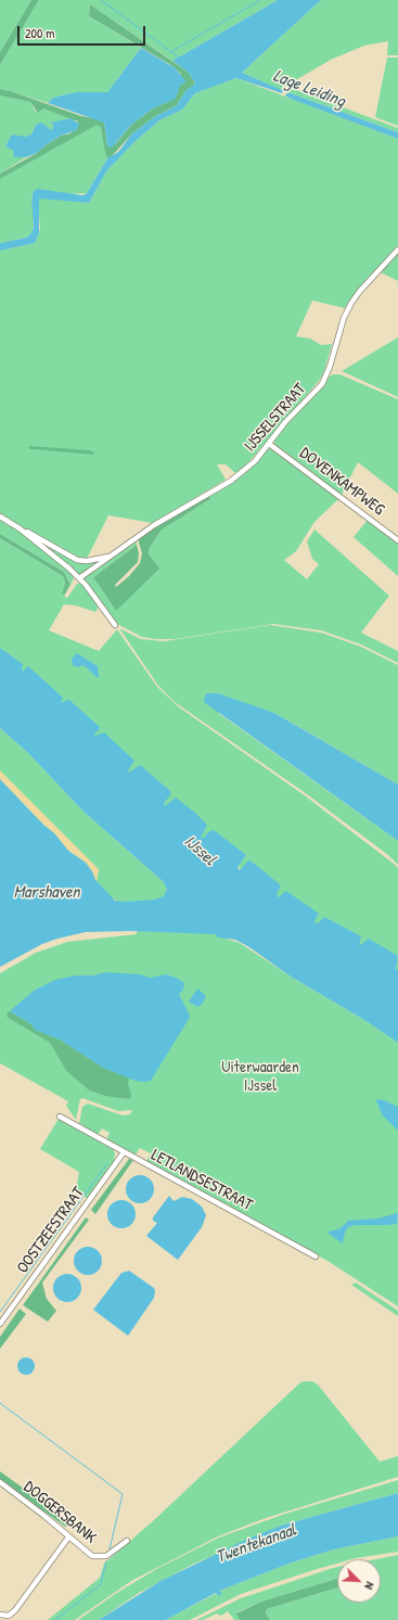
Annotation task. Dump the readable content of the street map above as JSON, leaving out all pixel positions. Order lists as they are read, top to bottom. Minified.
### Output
{"streets":{"street":["IJSSELSTRAAT","DOVENKAMPWEG","LETLANDSESTRAAT","OOSTZEESTRAAT","DOGGERSBANK"]},"crossings":[["IJSSELSTRAAT","DOVENKAMPWEG"],["LETLANDSESTRAAT","OOSTZEESTRAAT"]],"water":["Lage Leiding","IJssel","Marshaven","Twentekanaal"],"parks":["Uiterwaarden IJssel"],"scale_bar":"200 m","north":"bottom right"}
